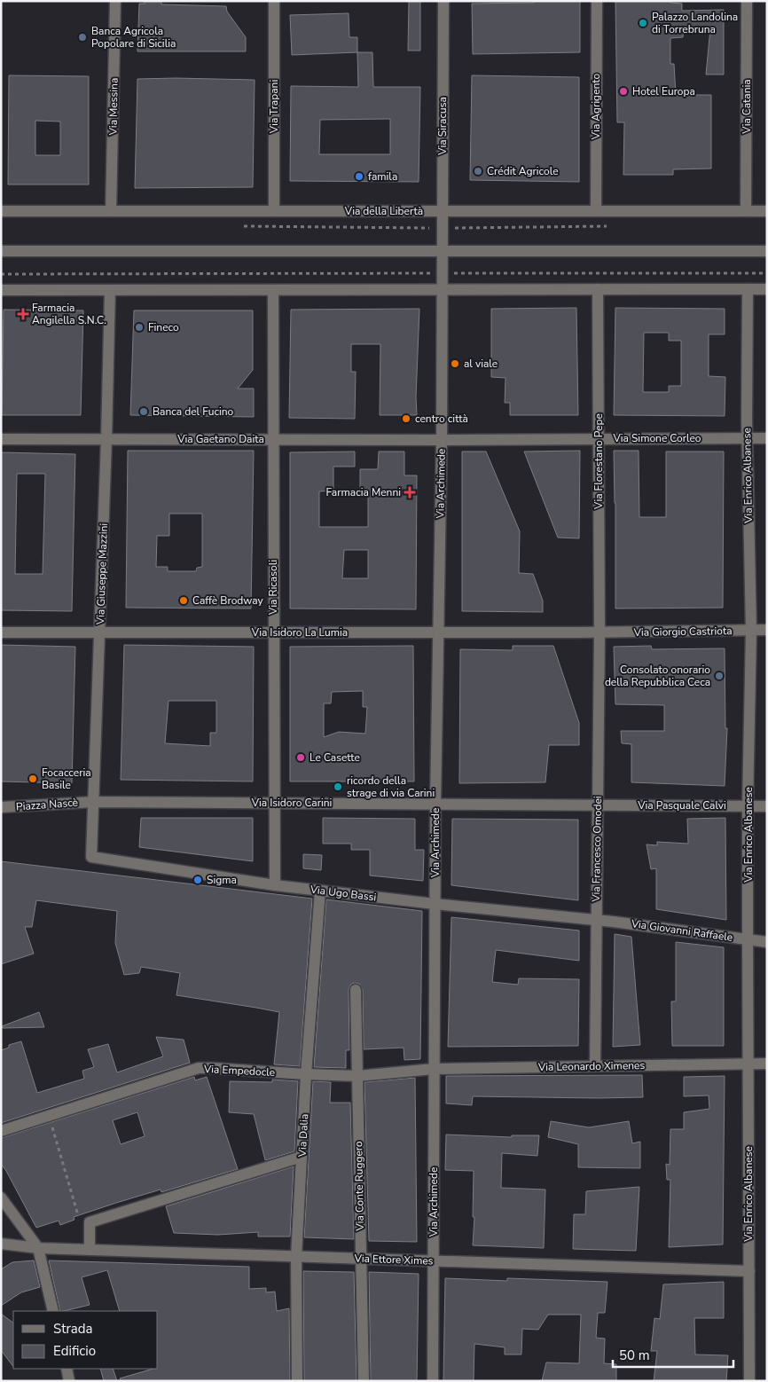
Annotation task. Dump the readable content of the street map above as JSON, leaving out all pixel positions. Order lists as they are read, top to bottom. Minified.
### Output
{"streets":{"street":["Via Messina","Via Trapani","Via Agrigento","Via Catania","Via Siracusa","Via della Libertà","Via Simone Corleo","Via Gaetano Daita","Via Florestano Pepe","Via Enrico Albanese","Via Archimede","Via Giuseppe Mazzini","Via Ricasoli","Via Giorgio Castriota","Via Isidoro La Lumia","Via Isidoro Carini","Piazza Nascè","Via Pasquale Calvi","Via Francesco Omodei","Via Ugo Bassi","Via Giovanni Raffaele","Via Leonardo Ximenes","Via Empedocle","Via Dalia","Via Conte Ruggero","Via Ettore Ximes"]},"crossings":[["Via Messina","Via della Libertà"],["Via Trapani","Via della Libertà"],["Via Agrigento","Via della Libertà"],["Via Catania","Via della Libertà"],["Via Siracusa","Via della Libertà"],["Via Siracusa","Via Archimede"],["Via Simone Corleo","Via Gaetano Daita"],["Via Simone Corleo","Via Florestano Pepe"],["Via Simone Corleo","Via Enrico Albanese"],["Via Simone Corleo","Via Archimede"],["Via Gaetano Daita","Via Archimede"],["Via Gaetano Daita","Via Giuseppe Mazzini"],["Via Gaetano Daita","Via Ricasoli"],["Via Florestano Pepe","Via Giorgio Castriota"],["Via Florestano Pepe","Via Isidoro La Lumia"],["Via Florestano Pepe","Via Francesco Omodei"],["Via Enrico Albanese","Via Giorgio Castriota"],["Via Enrico Albanese","Via Pasquale Calvi"],["Via Enrico Albanese","Via Giovanni Raffaele"],["Via Enrico Albanese","Via Leonardo Ximenes"],["Via Enrico Albanese","Via Ettore Ximes"],["Via Archimede","Via Isidoro La Lumia"],["Via Archimede","Via Isidoro Carini"],["Via Archimede","Via Ugo Bassi"],["Via Archimede","Via Leonardo Ximenes"],["Via Archimede","Via Empedocle"],["Via Archimede","Via Ettore Ximes"],["Via Giuseppe Mazzini","Via Isidoro La Lumia"],["Via Giuseppe Mazzini","Via Isidoro Carini"],["Via Giuseppe Mazzini","Piazza Nascè"],["Via Giuseppe Mazzini","Via Ugo Bassi"],["Via Ricasoli","Via Isidoro La Lumia"],["Via Ricasoli","Via Isidoro Carini"],["Via Ricasoli","Via Ugo Bassi"],["Via Giorgio Castriota","Via Isidoro La Lumia"],["Via Giorgio Castriota","Via Francesco Omodei"],["Via Isidoro La Lumia","Via Francesco Omodei"],["Via Isidoro Carini","Piazza Nascè"],["Via Isidoro Carini","Via Pasquale Calvi"],["Via Isidoro Carini","Via Francesco Omodei"],["Via Pasquale Calvi","Via Francesco Omodei"],["Via Francesco Omodei","Via Ugo Bassi"],["Via Francesco Omodei","Via Giovanni Raffaele"],["Via Francesco Omodei","Via Leonardo Ximenes"],["Via Ugo Bassi","Via Giovanni Raffaele"],["Via Ugo Bassi","Via Dalia"],["Via Leonardo Ximenes","Via Empedocle"],["Via Empedocle","Via Dalia"],["Via Empedocle","Via Conte Ruggero"],["Via Dalia","Via Ettore Ximes"],["Via Conte Ruggero","Via Ettore Ximes"]],"places":{"other":["Palazzo Landolina di Torrebruna","Banca Agricola Popolare di Sicilia","Hotel Europa","Crédit Agricole","famila","Fineco","al viale","Banca del Fucino","centro città","Caffè Brodway","Consolato onorario della Repubblica Ceca","Le Casette","Focacceria Basile","ricordo della strage di via Carini","Sigma"],"health":["Farmacia Angilella S.N.C.","Farmacia Menni"]},"legend":["Strada","Edificio"],"scale_bar":"50 m"}
